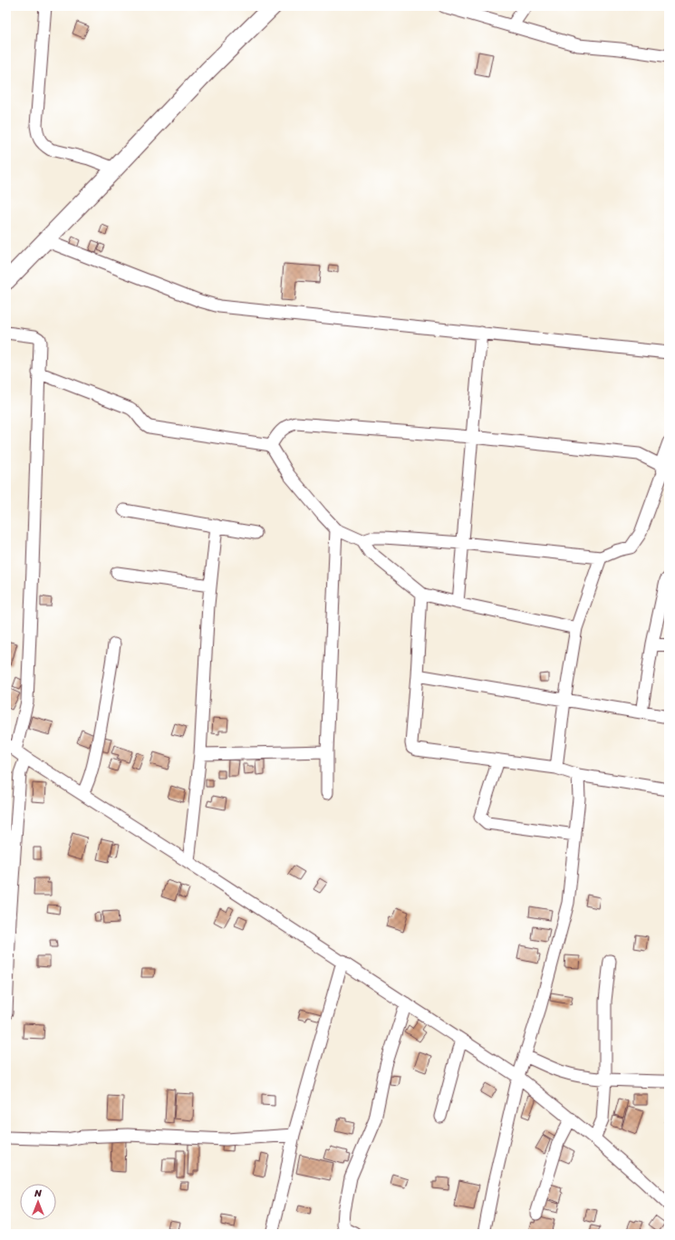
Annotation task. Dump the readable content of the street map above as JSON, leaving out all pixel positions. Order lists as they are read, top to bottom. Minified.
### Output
{"north":"top"}
